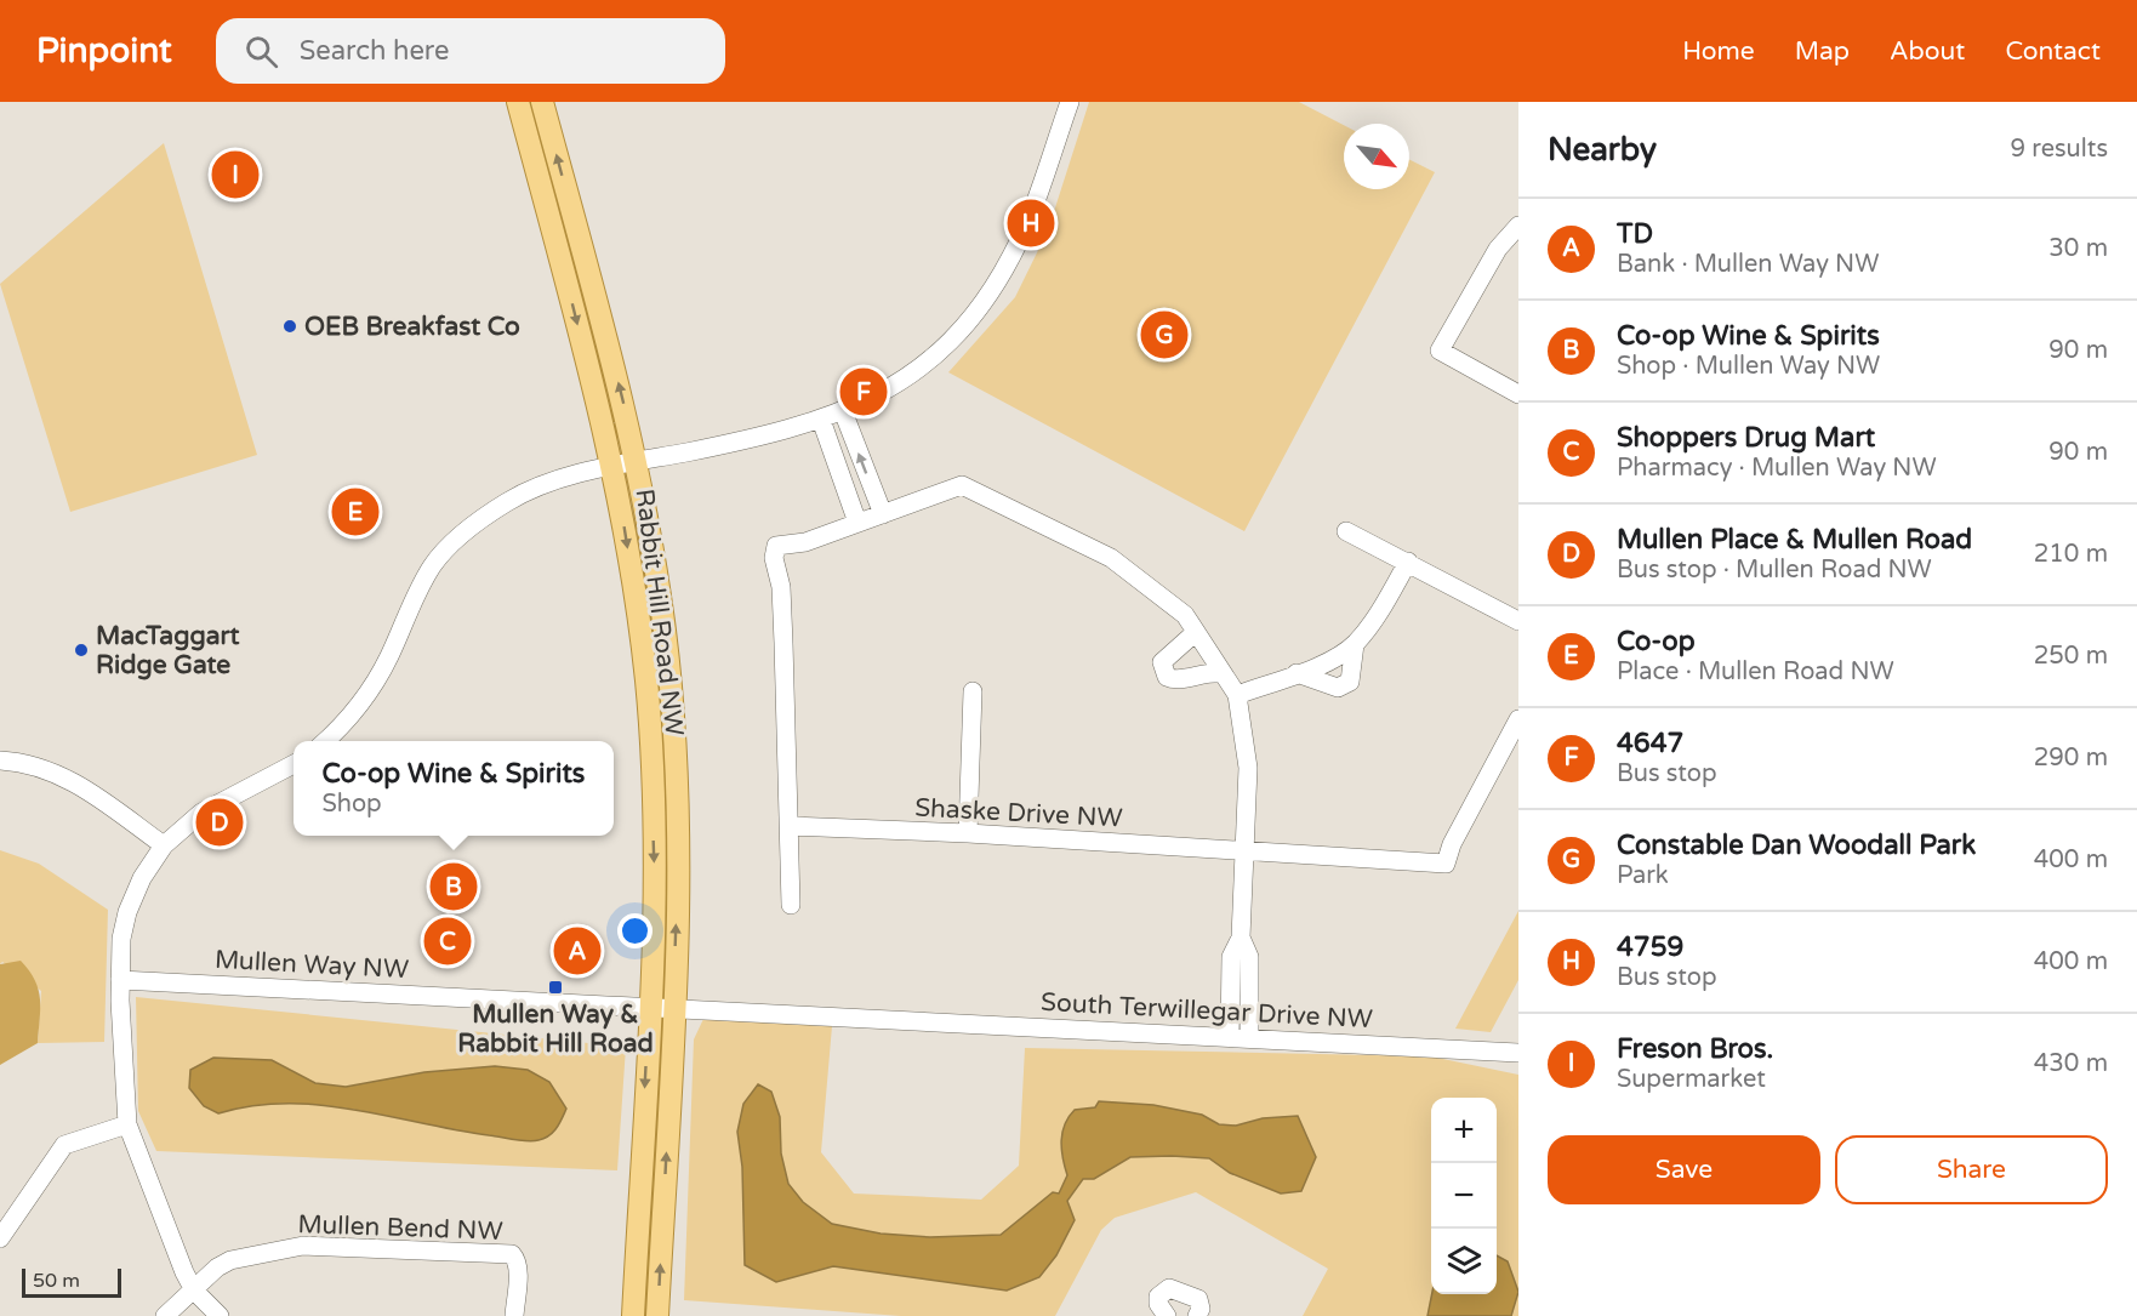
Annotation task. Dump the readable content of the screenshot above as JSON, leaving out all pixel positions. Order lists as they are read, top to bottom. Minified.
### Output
{"streets":{"main road":["Rabbit Hill Road NW"],"street":["Shaske Drive NW","Mullen Way NW","South Terwillegar Drive NW","Mullen Bend NW"]},"crossings":[["Rabbit Hill Road NW","Mullen Way NW"],["Mullen Way NW","South Terwillegar Drive NW"]],"places":{"other":["OEB Breakfast Co","MacTaggart Ridge Gate"],"transit":["Mullen Way & Rabbit Hill Road"]},"scale_bar":"50 m","north":"bottom right","page":{"header":"Pinpoint","search":"Search here","nav":["Home","Map","About","Contact"],"heading":["Nearby","9 results"],"pins":["I","H","G","F","E","D","B","C","A"],"list":[{"mark":"A","name":"TD","note":"Bank · Mullen Way NW","value":"30 m"},{"mark":"B","name":"Co-op Wine & Spirits","note":"Shop · Mullen Way NW","value":"90 m"},{"mark":"C","name":"Shoppers Drug Mart","note":"Pharmacy · Mullen Way NW","value":"90 m"},{"mark":"D","name":"Mullen Place & Mullen Road","note":"Bus stop · Mullen Road NW","value":"210 m"},{"mark":"E","name":"Co-op","note":"Place · Mullen Road NW","value":"250 m"},{"mark":"F","name":"4647","note":"Bus stop","value":"290 m"},{"mark":"G","name":"Constable Dan Woodall Park","note":"Park","value":"400 m"},{"mark":"H","name":"4759","note":"Bus stop","value":"400 m"},{"mark":"I","name":"Freson Bros.","note":"Supermarket","value":"430 m"}],"popup":["Co-op Wine & Spirits","Shop"],"map_buttons":["+","−"],"buttons":["Save","Share"],"scale":"50 m"}}
